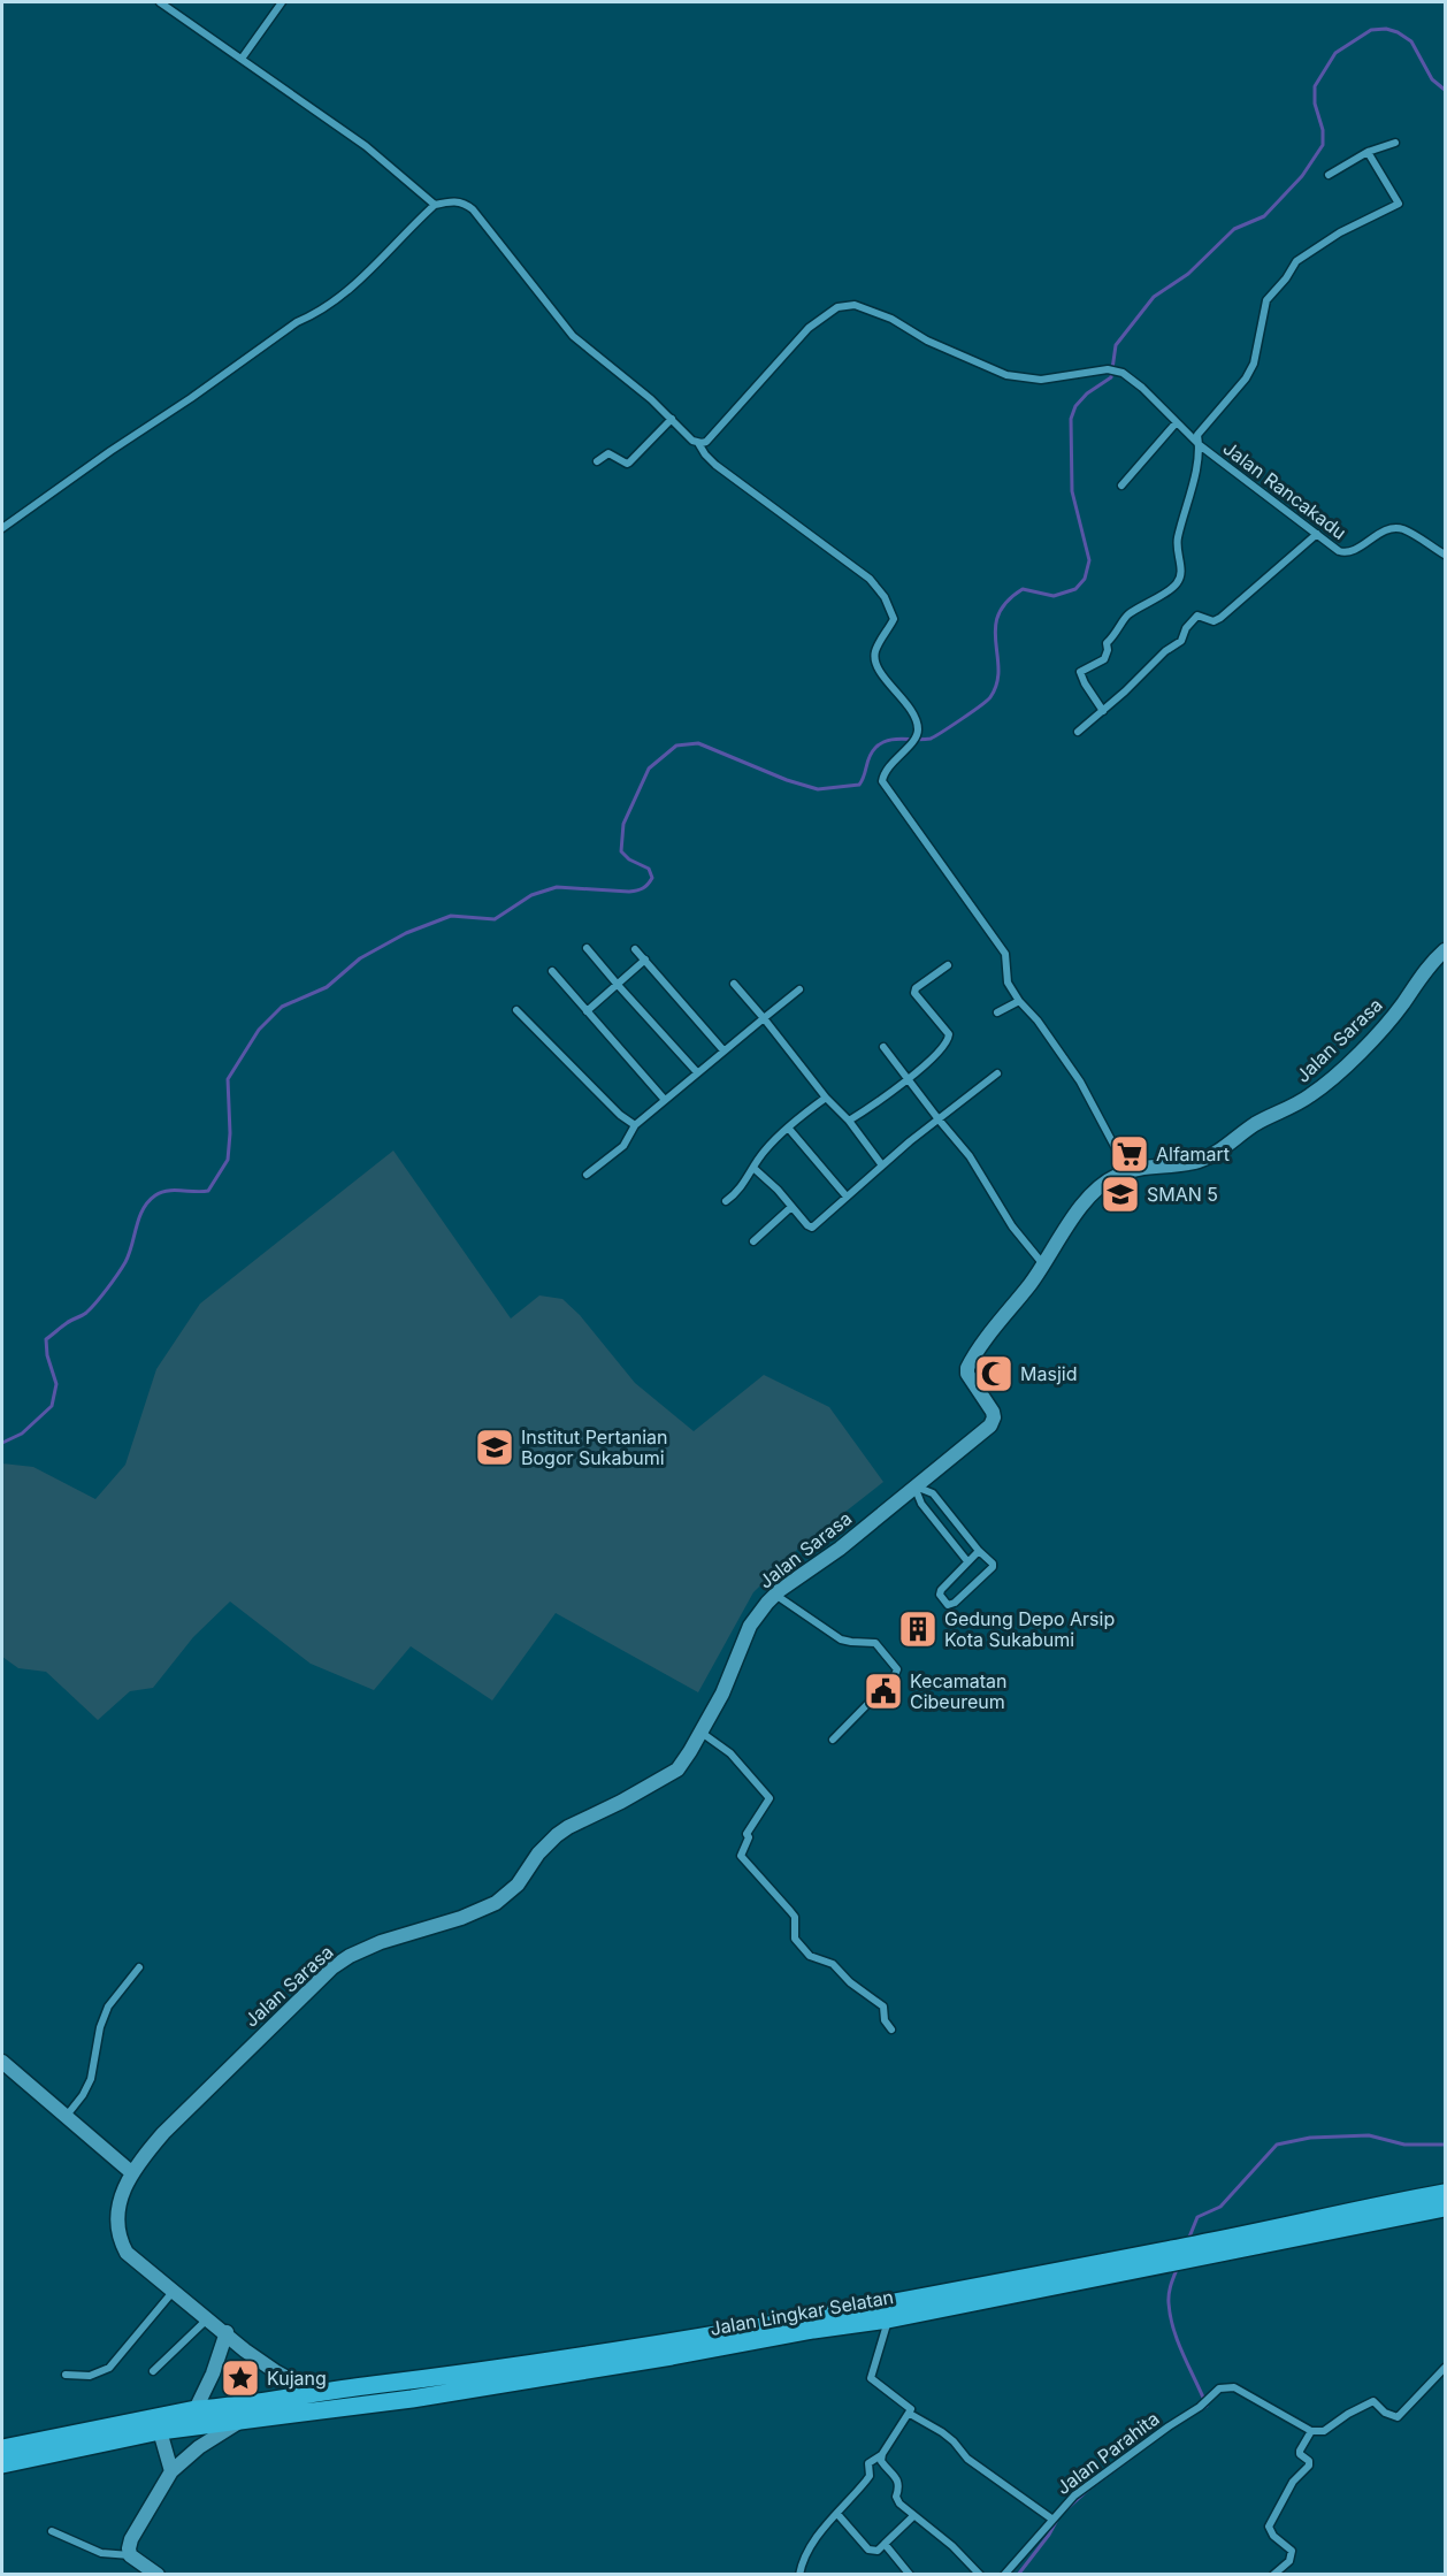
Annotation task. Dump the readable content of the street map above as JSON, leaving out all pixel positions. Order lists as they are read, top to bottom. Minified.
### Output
{"streets":{"main road":["Jalan Lingkar Selatan"],"street":["Jalan Rancakadu","Jalan Sarasa","Jalan Parahita"]},"places":{"supermarket":["Alfamart"],"school or university":["SMAN 5","Institut Pertanian Bogor Sukabumi"],"mosque":["Masjid"],"building":["Gedung Depo Arsip Kota Sukabumi"],"public building":["Kecamatan Cibeureum"],"place":["Kujang"]}}
